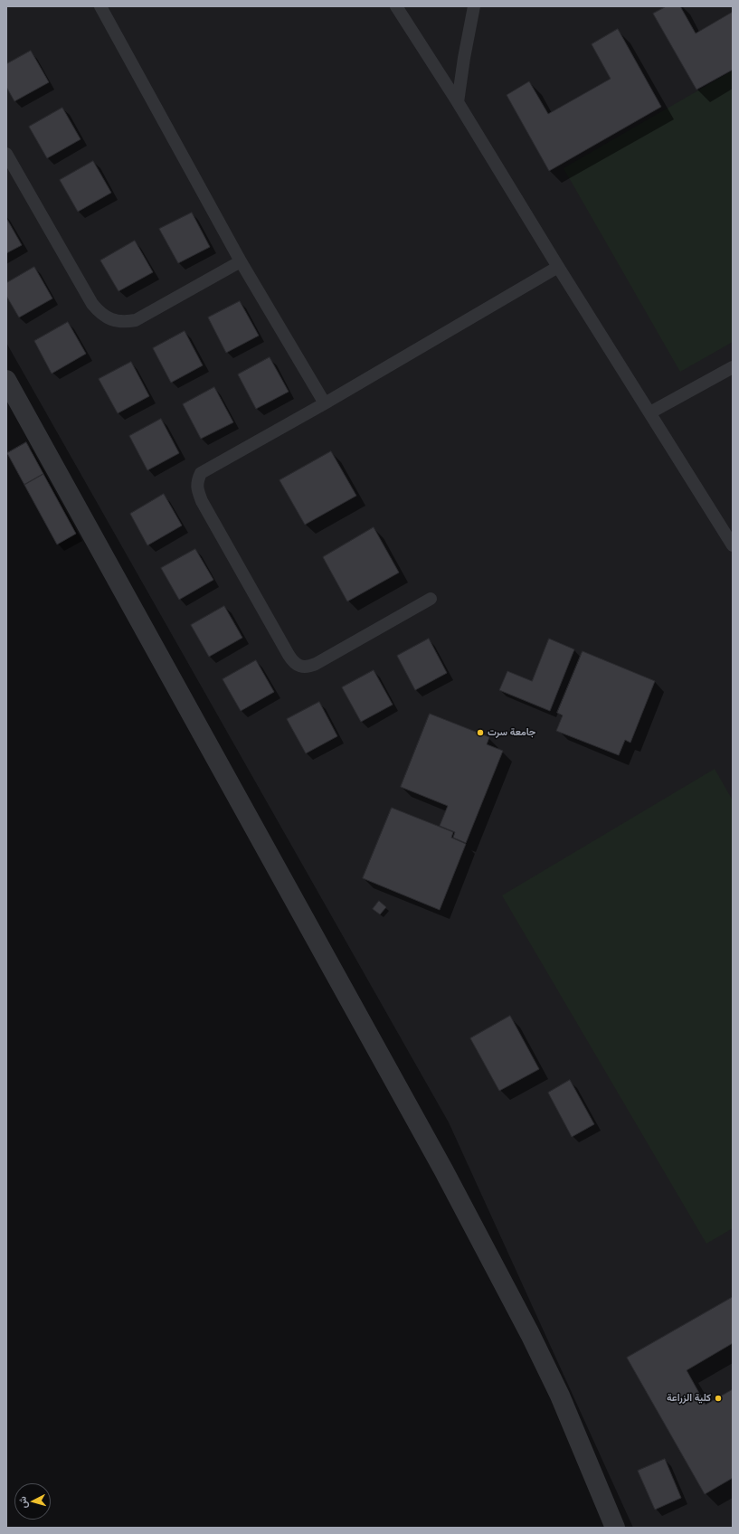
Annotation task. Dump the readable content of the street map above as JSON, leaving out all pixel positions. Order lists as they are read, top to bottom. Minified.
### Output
{"places":["جامعة سرت","كلية الزراعة"],"north":"left"}
